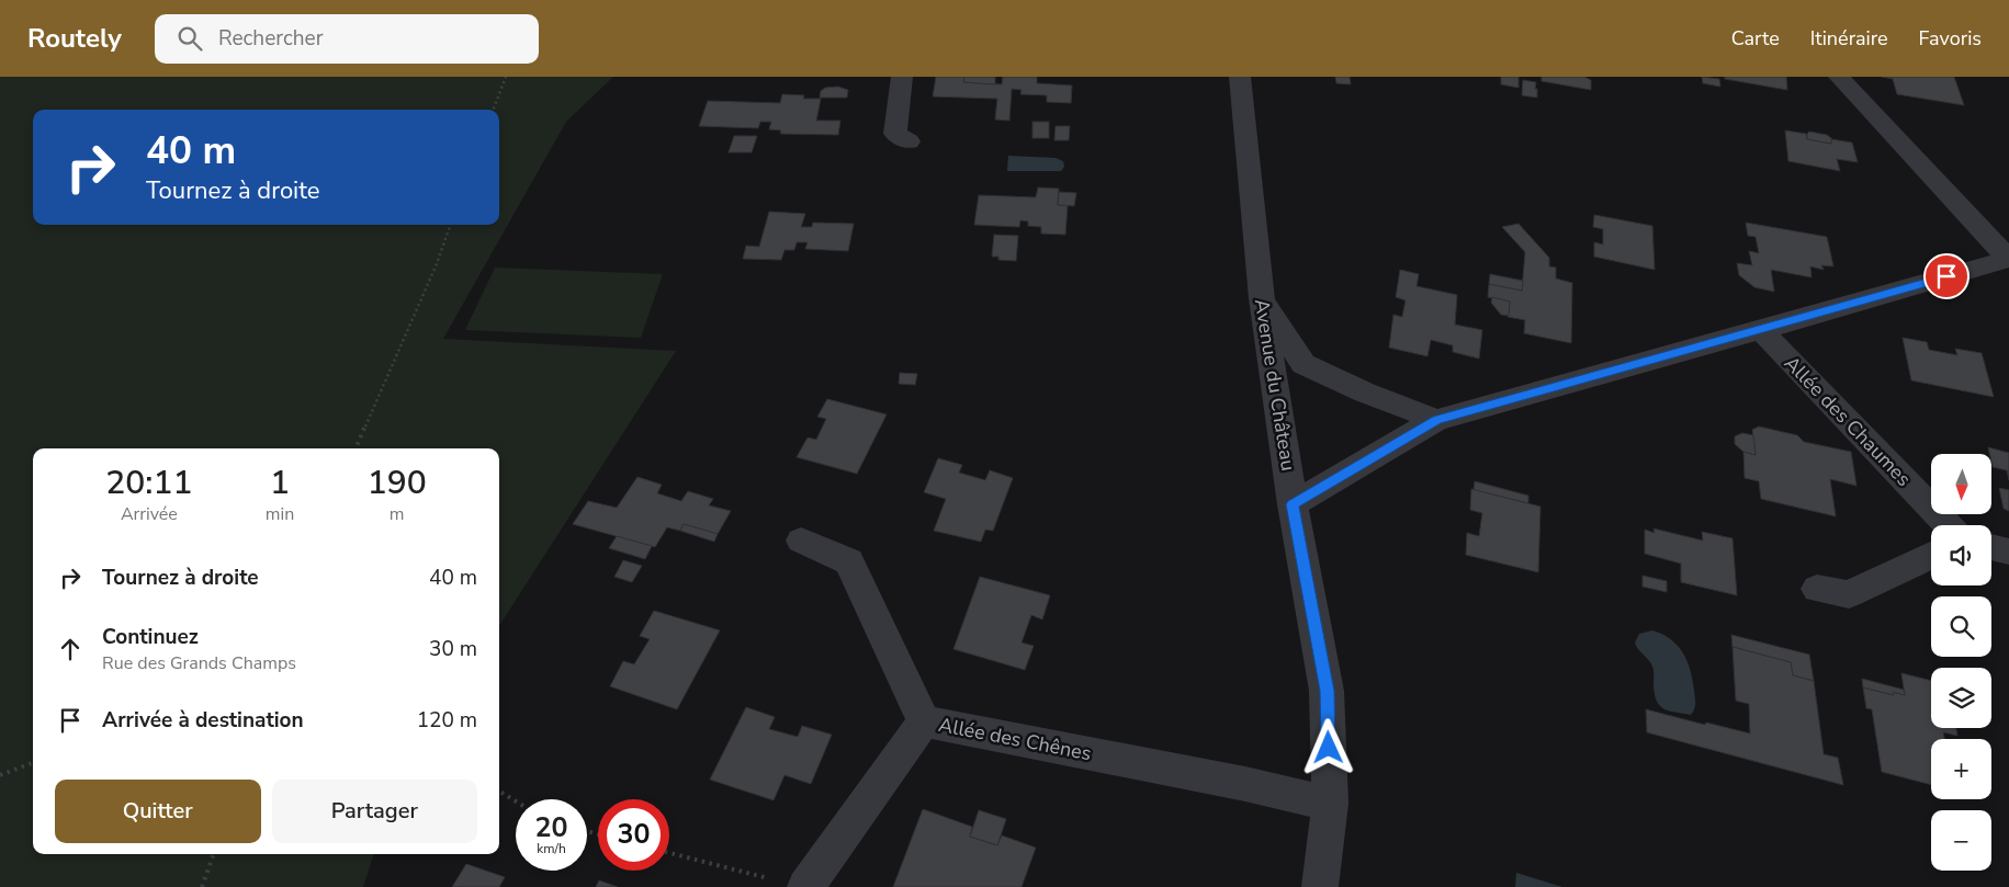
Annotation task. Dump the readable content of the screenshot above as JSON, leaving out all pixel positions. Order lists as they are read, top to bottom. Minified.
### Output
{"streets":{"street":["Avenue du Château","Allée des Chaumes","Allée des Chênes"]},"crossings":[["Avenue du Château","Allée des Chênes"]],"north":"bottom","page":{"header":"Routely","search":"Rechercher","nav":["Carte","Itinéraire","Favoris"],"turn":["40 m","Tournez à droite"],"eta":["20:11","Arrivée","1","min","190","m"],"map_buttons":["+","−"],"list":[{"name":"Tournez à droite","value":"40 m"},{"name":"Continuez","note":"Rue des Grands Champs","value":"30 m"},{"name":"Arrivée à destination","value":"120 m"}],"buttons":["Quitter","Partager"],"speed":"20 km/h","limit":"30"}}
